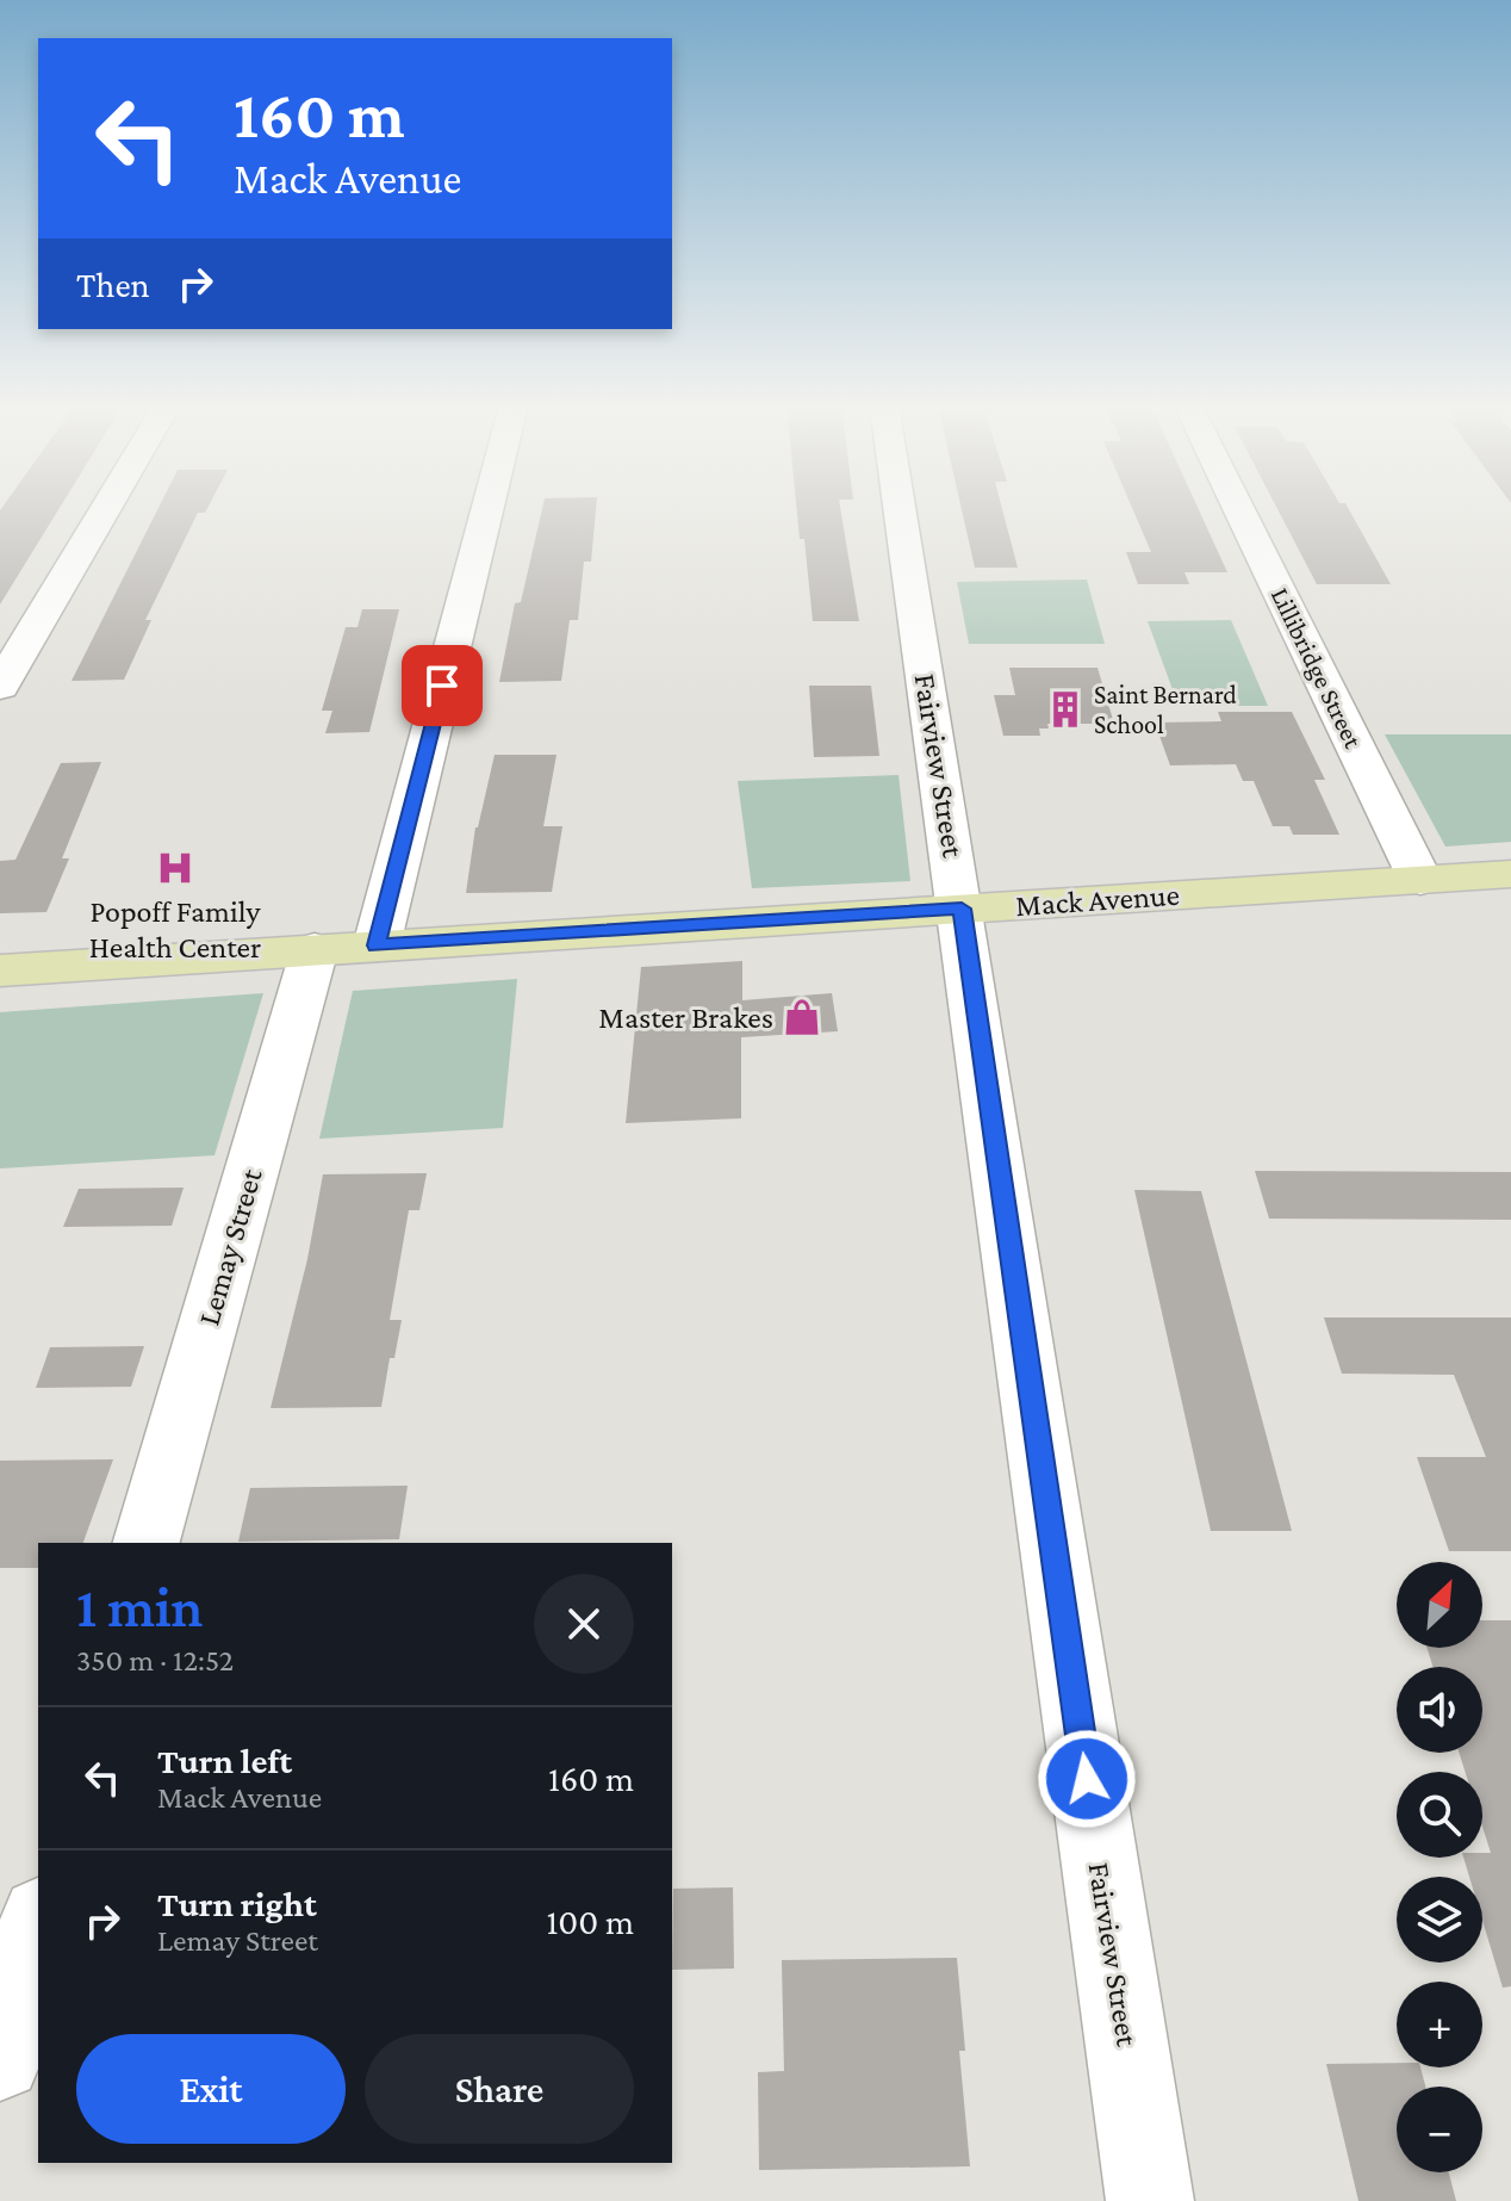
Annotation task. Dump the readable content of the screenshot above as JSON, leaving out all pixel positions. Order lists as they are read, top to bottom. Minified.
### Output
{"streets":{"main road":["Mack Avenue"],"street":["Lillibridge Street","Fairview Street","Lemay Street"]},"crossings":[["Lillibridge Street","Mack Avenue"],["Fairview Street","Mack Avenue"],["Mack Avenue","Lemay Street"]],"places":{"building":["Saint Bernard School"],"hospital":["Popoff Family Health Center"],"shop":["Master Brakes"]},"north":"top right","page":{"turn":["160 m","Mack Avenue"],"then":"Then","heading":["1 min","350 m · 12:52"],"map_buttons":["+","−"],"list":[{"name":"Turn left","note":"Mack Avenue","value":"160 m"},{"name":"Turn right","note":"Lemay Street","value":"100 m"}],"buttons":["Exit","Share"]}}
